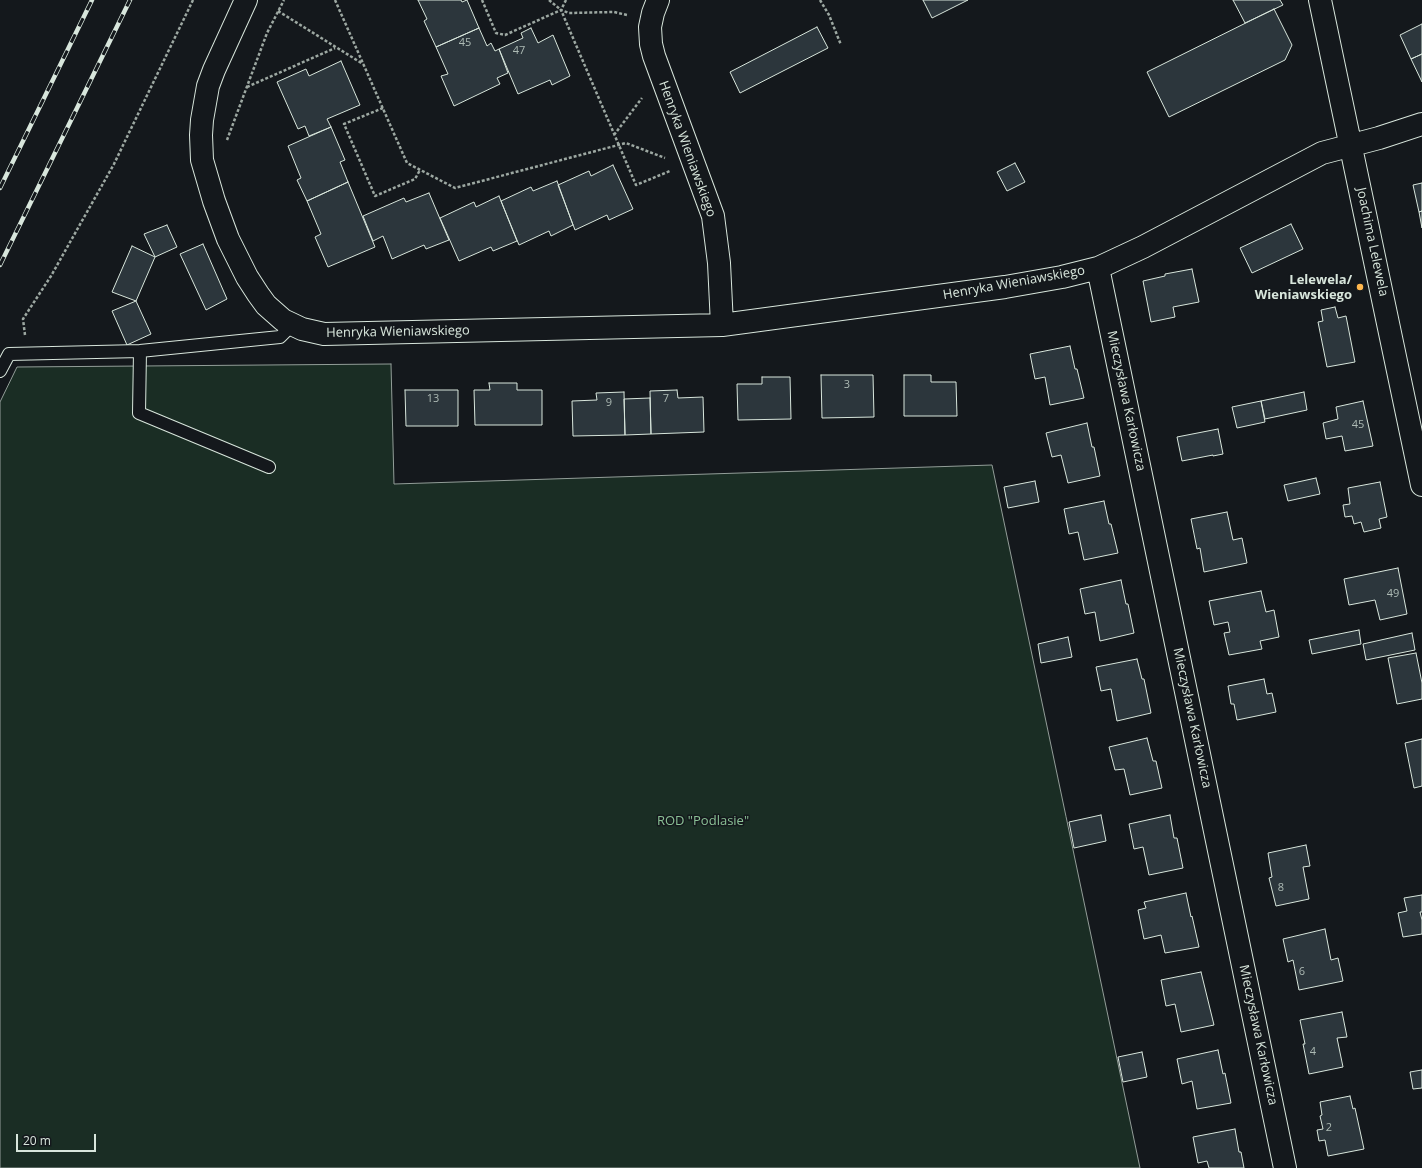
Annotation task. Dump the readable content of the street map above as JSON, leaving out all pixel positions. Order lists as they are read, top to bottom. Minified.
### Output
{"streets":{"street":["Henryka Wieniawskiego","Joachima Lelewela","Mieczysława Karłowicza"]},"crossings":[["Henryka Wieniawskiego","Joachima Lelewela"],["Henryka Wieniawskiego","Mieczysława Karłowicza"]],"parks":["ROD \"Podlasie\""],"places":["Lelewela/ Wieniawskiego"],"house_numbers":["45","47","3","13","7","9","45","49","8","6","4","2"],"scale_bar":"20 m"}
